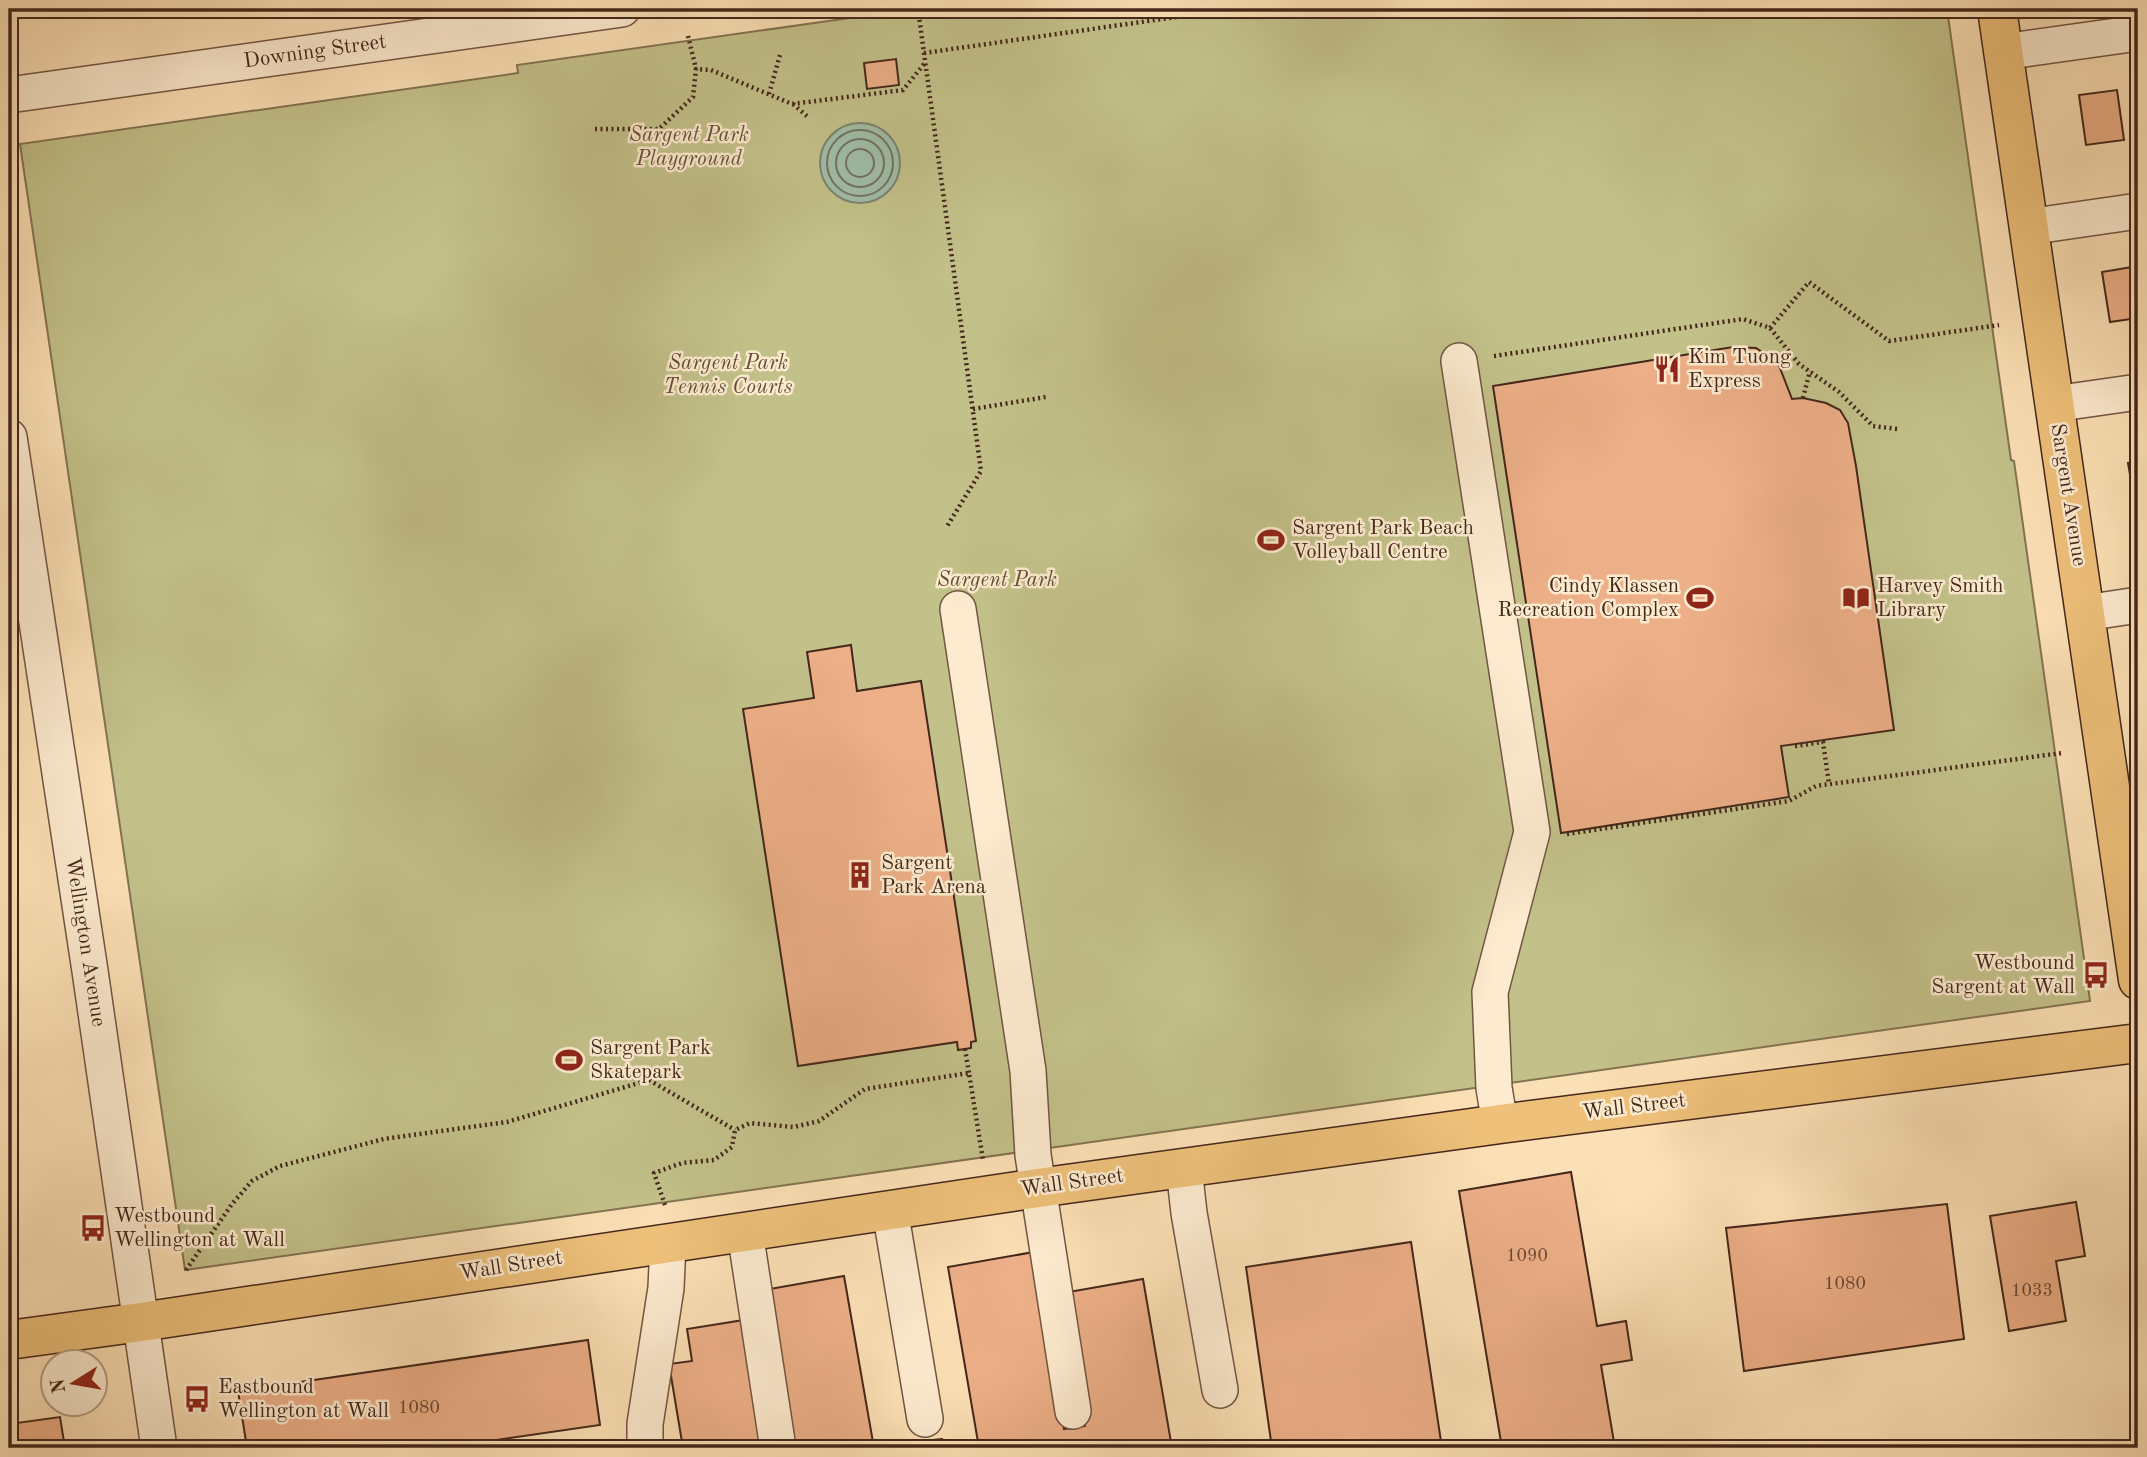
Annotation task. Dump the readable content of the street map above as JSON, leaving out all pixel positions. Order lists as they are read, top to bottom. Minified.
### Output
{"streets":{"main road":["Sargent Avenue","Wall Street"],"street":["Downing Street","Wellington Avenue"]},"crossings":[["Wellington Avenue","Wall Street"]],"parks":["Sargent Park Playground","Sargent Park Tennis Courts","Sargent Park"],"places":{"restaurant":["Kim Tuong Express"],"sports":["Sargent Park Beach Volleyball Centre","Cindy Klassen Recreation Complex","Sargent Park Skatepark"],"library":["Harvey Smith Library"],"building":["Sargent Park Arena"],"bus stop":["Westbound Sargent at Wall","Westbound Wellington at Wall","Eastbound Wellington at Wall"]},"house_numbers":["1090","1080","1033","1080"],"north":"left"}
